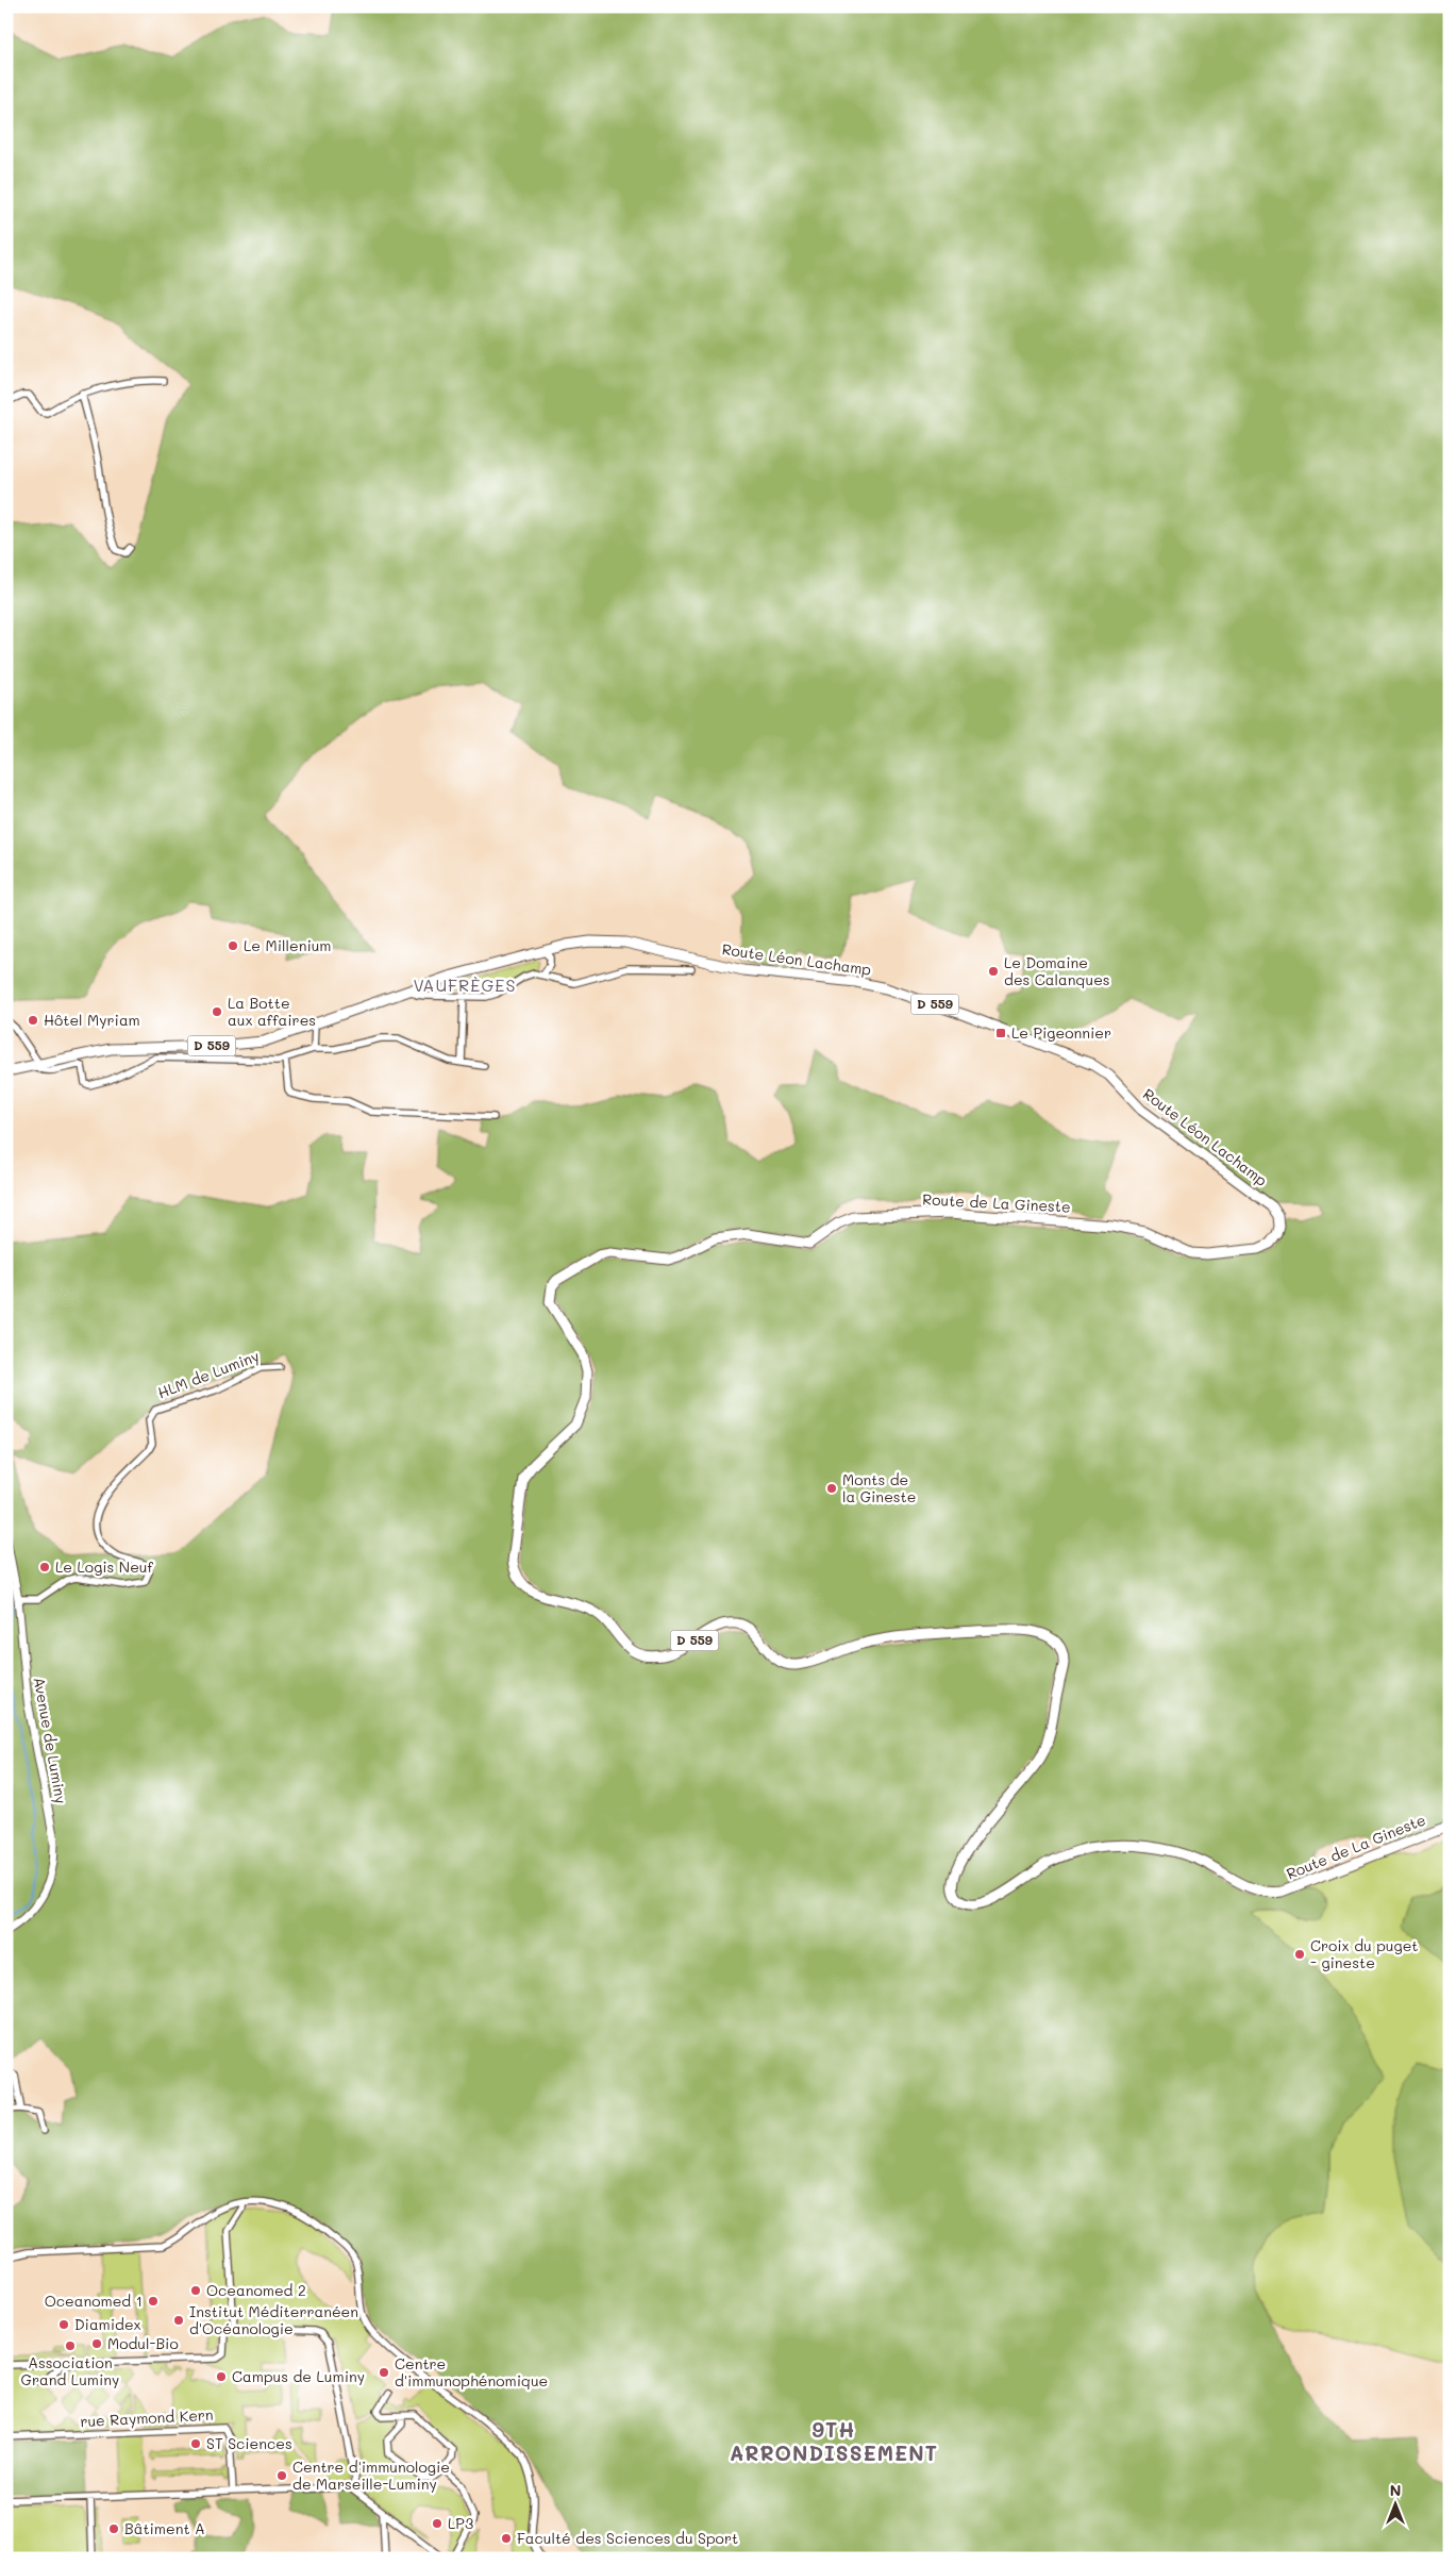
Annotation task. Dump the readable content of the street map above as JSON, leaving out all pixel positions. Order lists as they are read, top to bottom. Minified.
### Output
{"streets":{"main road":["Route Léon Lachamp","D 559","Route de La Gineste"],"street":["HLM de Luminy","Avenue de Luminy","rue Raymond Kern"]},"crossings":[["Route Léon Lachamp","Route de La Gineste"],["HLM de Luminy","Avenue de Luminy"]],"districts":["VAUFRÈGES","9TH ARRONDISSEMENT"],"places":{"other":["Le Millenium","Le Domaine des Calanques","La Botte aux affaires","Hôtel Myriam","Monts de la Gineste","Le Logis Neuf","Croix du puget - gineste","Oceanomed 2","Oceanomed 1","Institut Méditerranéen d'Océanologie","Diamidex","Modul-Bio","Association Grand Luminy","Centre d'immunophénomique","Campus de Luminy","ST Sciences","Centre d'immunologie de Marseille-Luminy","LP3","Bâtiment A","Faculté des Sciences du Sport"],"transit":["Le Pigeonnier"]},"north":"top"}
